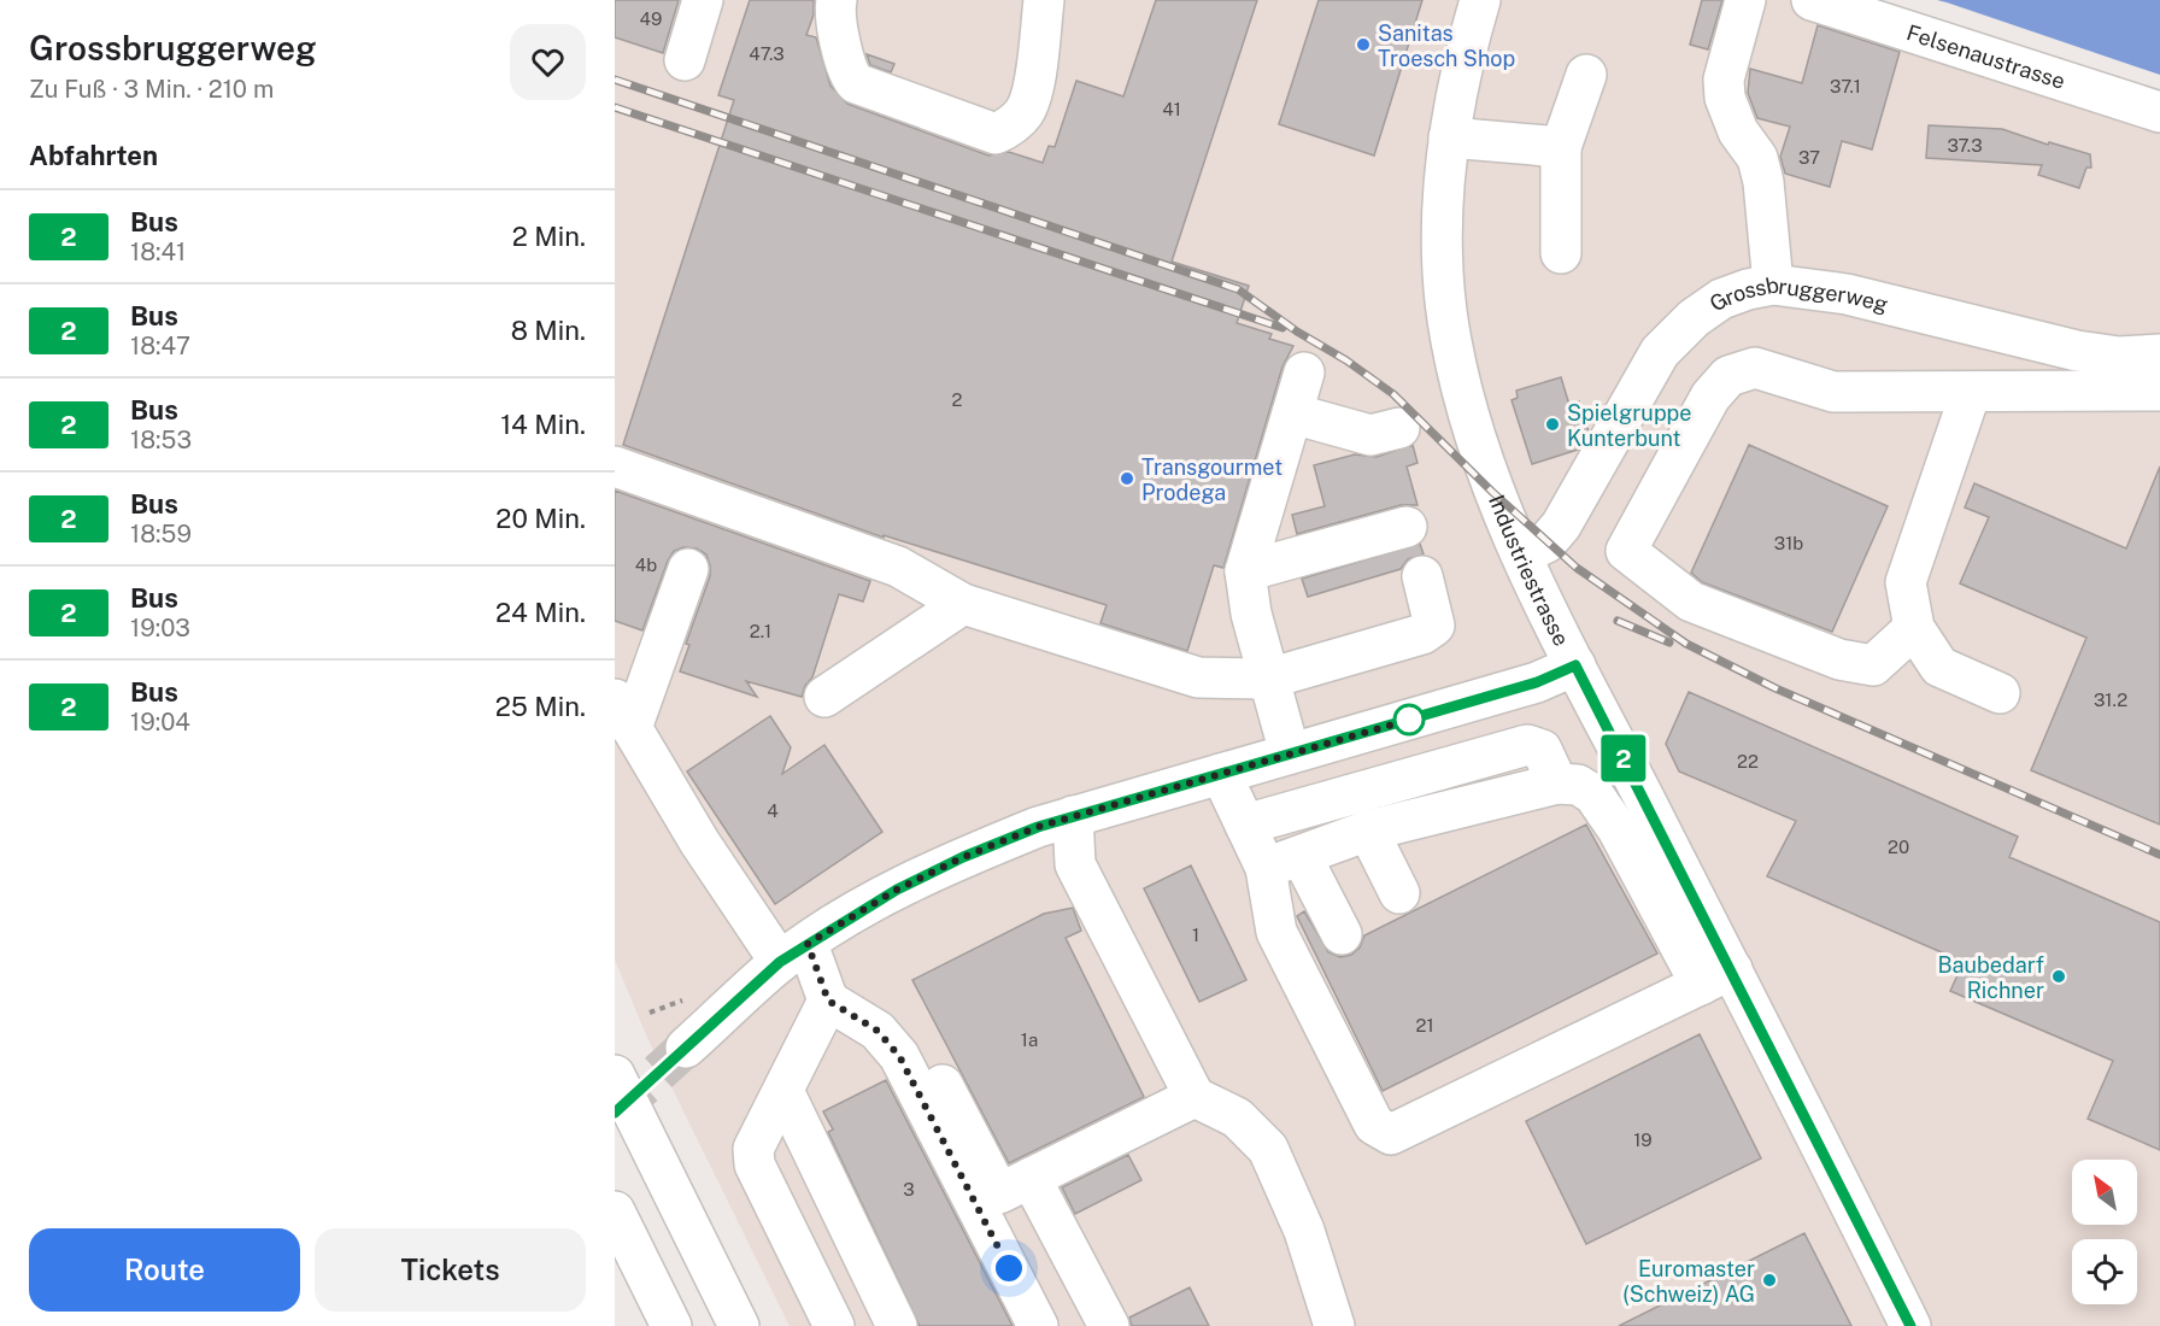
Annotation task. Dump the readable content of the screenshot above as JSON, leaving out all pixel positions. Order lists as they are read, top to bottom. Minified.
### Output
{"streets":{"main road":["Felsenaustrasse","Grossbruggerweg","Industriestrasse"]},"crossings":[["Grossbruggerweg","Industriestrasse"]],"places":["Sanitas Troesch Shop","Spielgruppe Kunterbunt","Transgourmet Prodega","Baubedarf Richner","Euromaster (Schweiz) AG"],"lines":["bus line 2"],"house_numbers":["49","47.3","37.1","41","37.3","37","2","31b","4b","2.1","31.2","22","4","20","1","21","1a","19","3"],"north":"top left","page":{"heading":[["Grossbruggerweg","Zu Fuß · 3 Min. · 210 m"],"Abfahrten"],"on_map":"2","list":[{"mark":"2","name":"Bus","note":"18:41","value":"2 Min."},{"mark":"2","name":"Bus","note":"18:47","value":"8 Min."},{"mark":"2","name":"Bus","note":"18:53","value":"14 Min."},{"mark":"2","name":"Bus","note":"18:59","value":"20 Min."},{"mark":"2","name":"Bus","note":"19:03","value":"24 Min."},{"mark":"2","name":"Bus","note":"19:04","value":"25 Min."}],"buttons":["Route","Tickets"]}}
